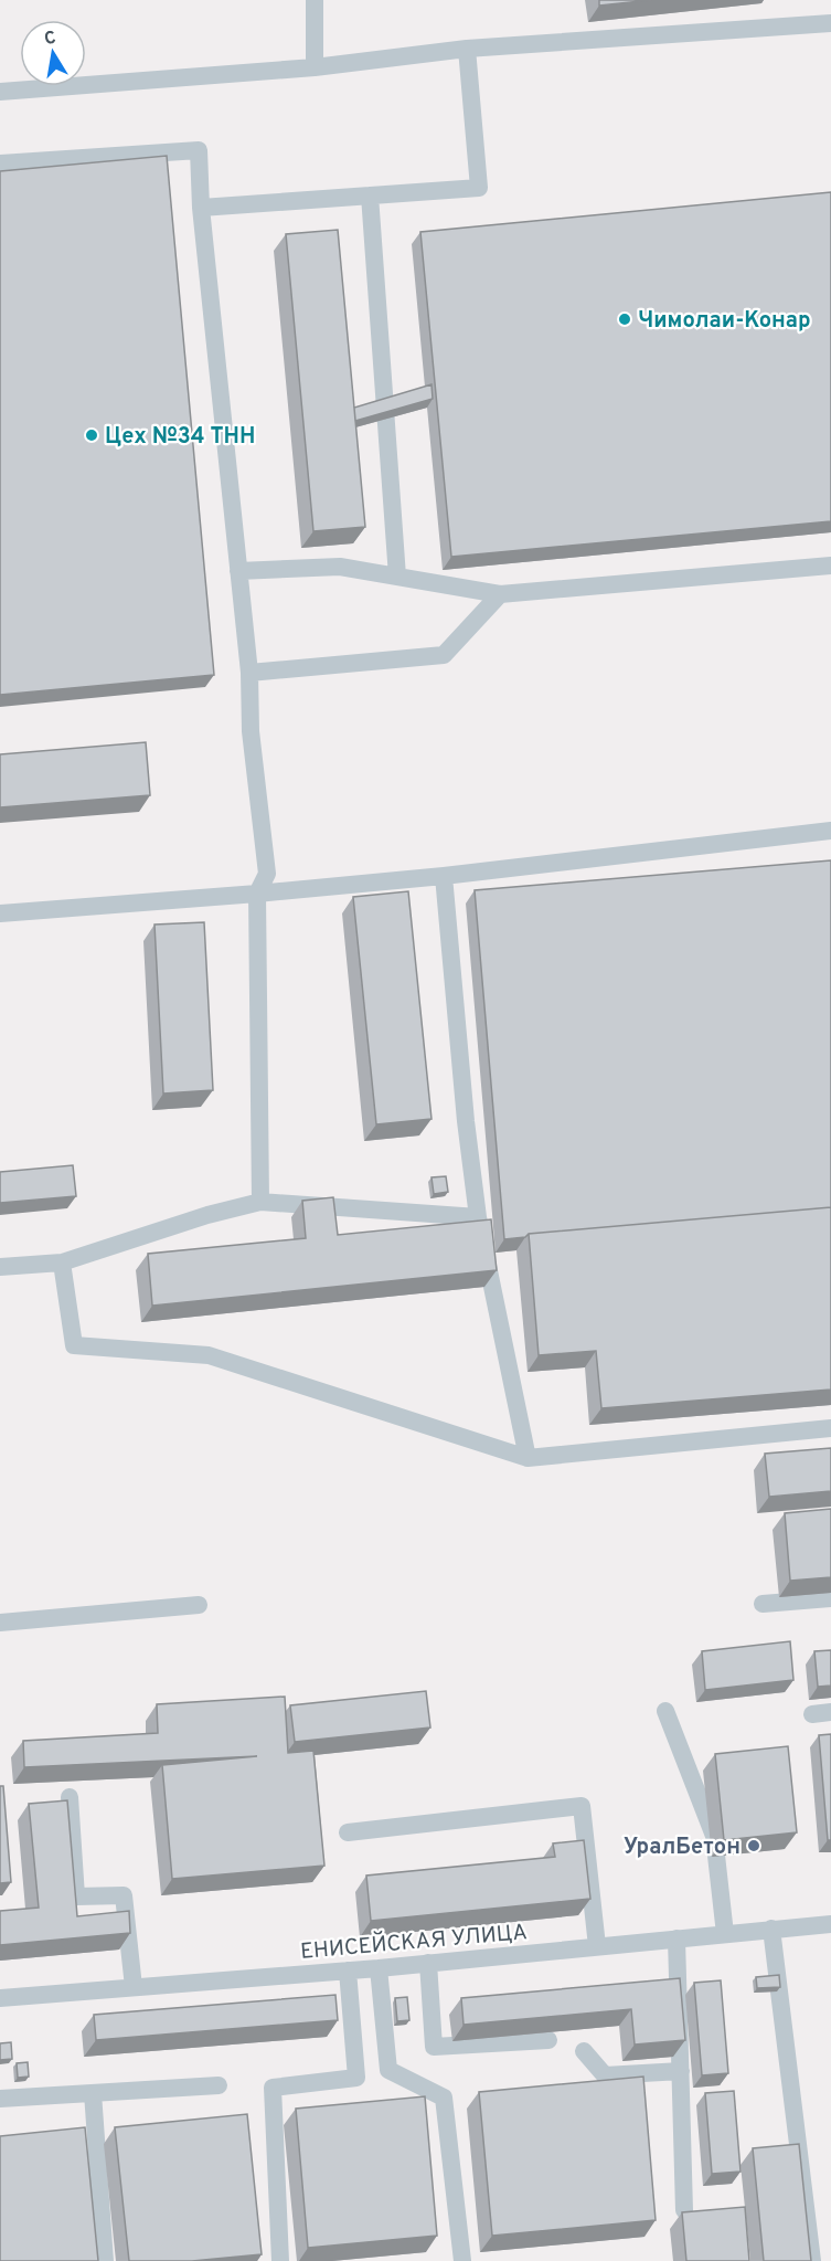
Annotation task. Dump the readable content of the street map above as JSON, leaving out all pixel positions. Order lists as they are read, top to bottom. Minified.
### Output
{"streets":{"street":["ЕНИСЕЙСКАЯ УЛИЦА"]},"places":["Чимолаи-Конар","Цех №34 ТНН","УралБетон"],"north":"top"}
